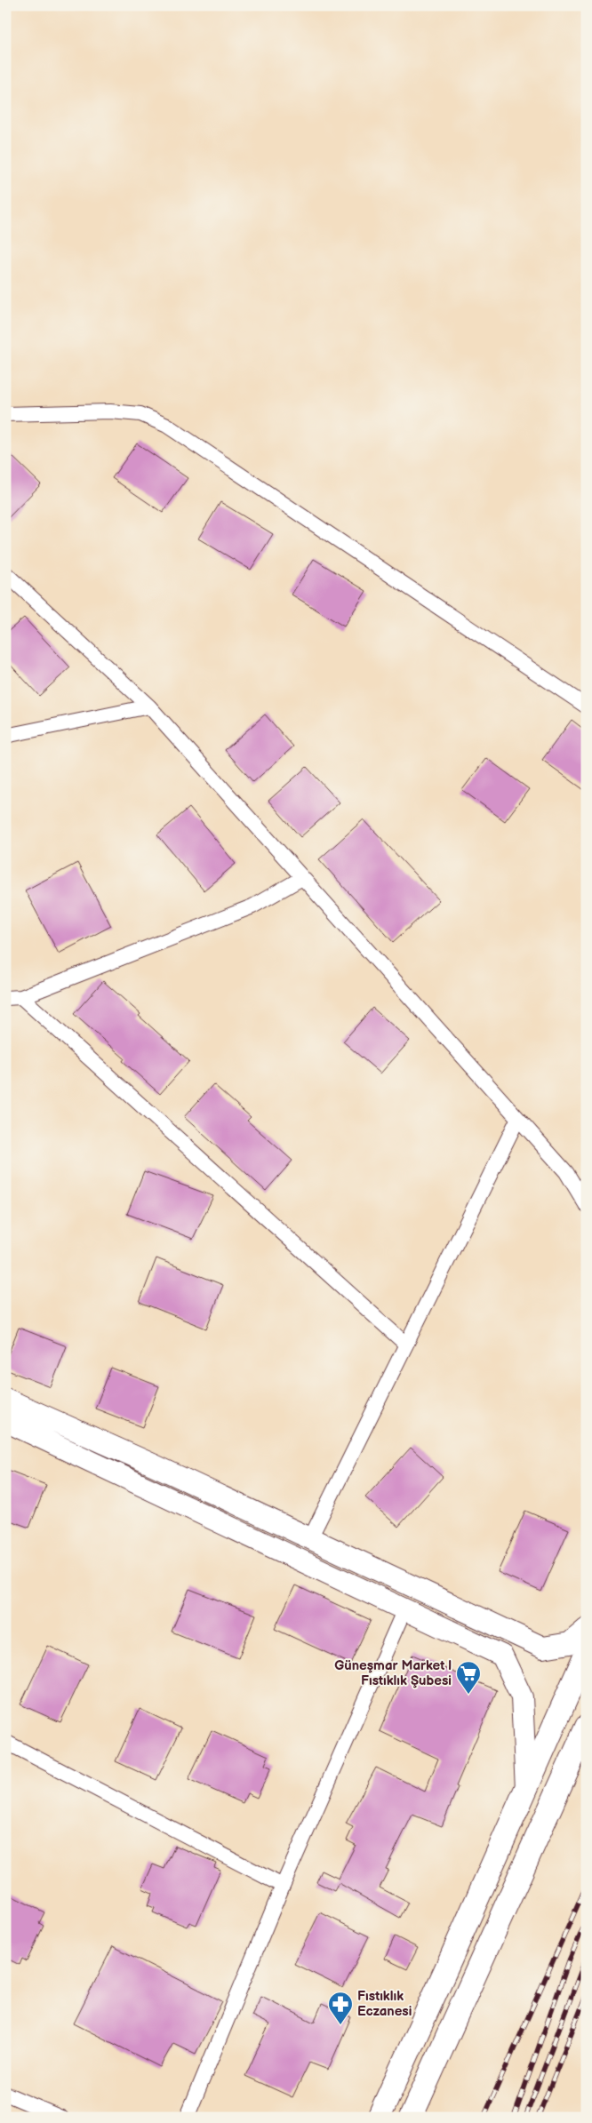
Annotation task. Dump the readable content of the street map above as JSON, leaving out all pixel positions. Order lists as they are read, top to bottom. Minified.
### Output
{"places":{"supermarket":["Güneşmar Market | Fıstıklık Şubesi"],"pharmacy":["Fıstıklık Eczanesi"]}}
